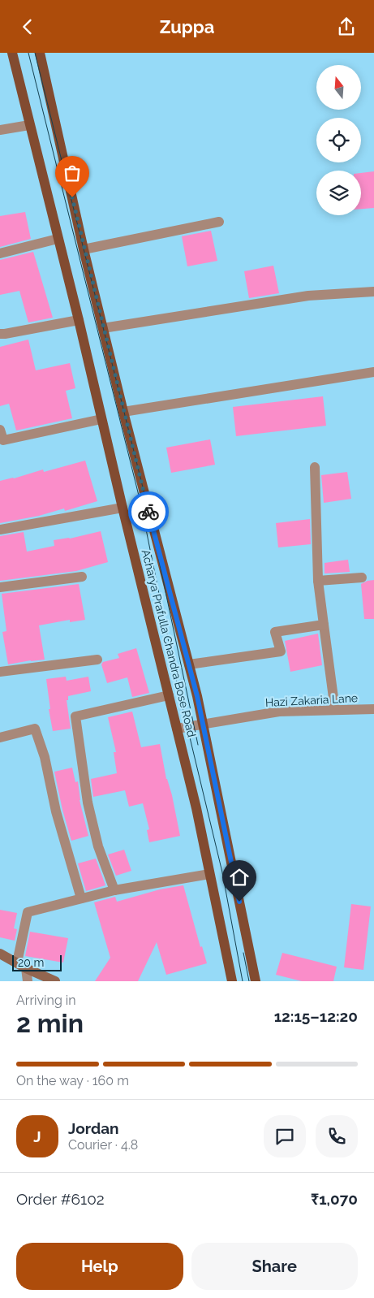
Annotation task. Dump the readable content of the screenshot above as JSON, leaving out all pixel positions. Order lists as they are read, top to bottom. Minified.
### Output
{"streets":{"main road":["Acharya Prafulla Chandra Bose Road"],"street":["Hazi Zakaria Lane"]},"crossings":[["Acharya Prafulla Chandra Bose Road","Hazi Zakaria Lane"]],"scale_bar":"20 m","north":"top","page":{"header":"Zuppa","scale":"20 m","heading":["2 min","Arriving in","12:15–12:20"],"panel":["Jordan","Courier · 4.8","Order #6102","₹1,070"],"bar":"On the way · 160 m","round":"J","buttons":["Help","Share"]}}
